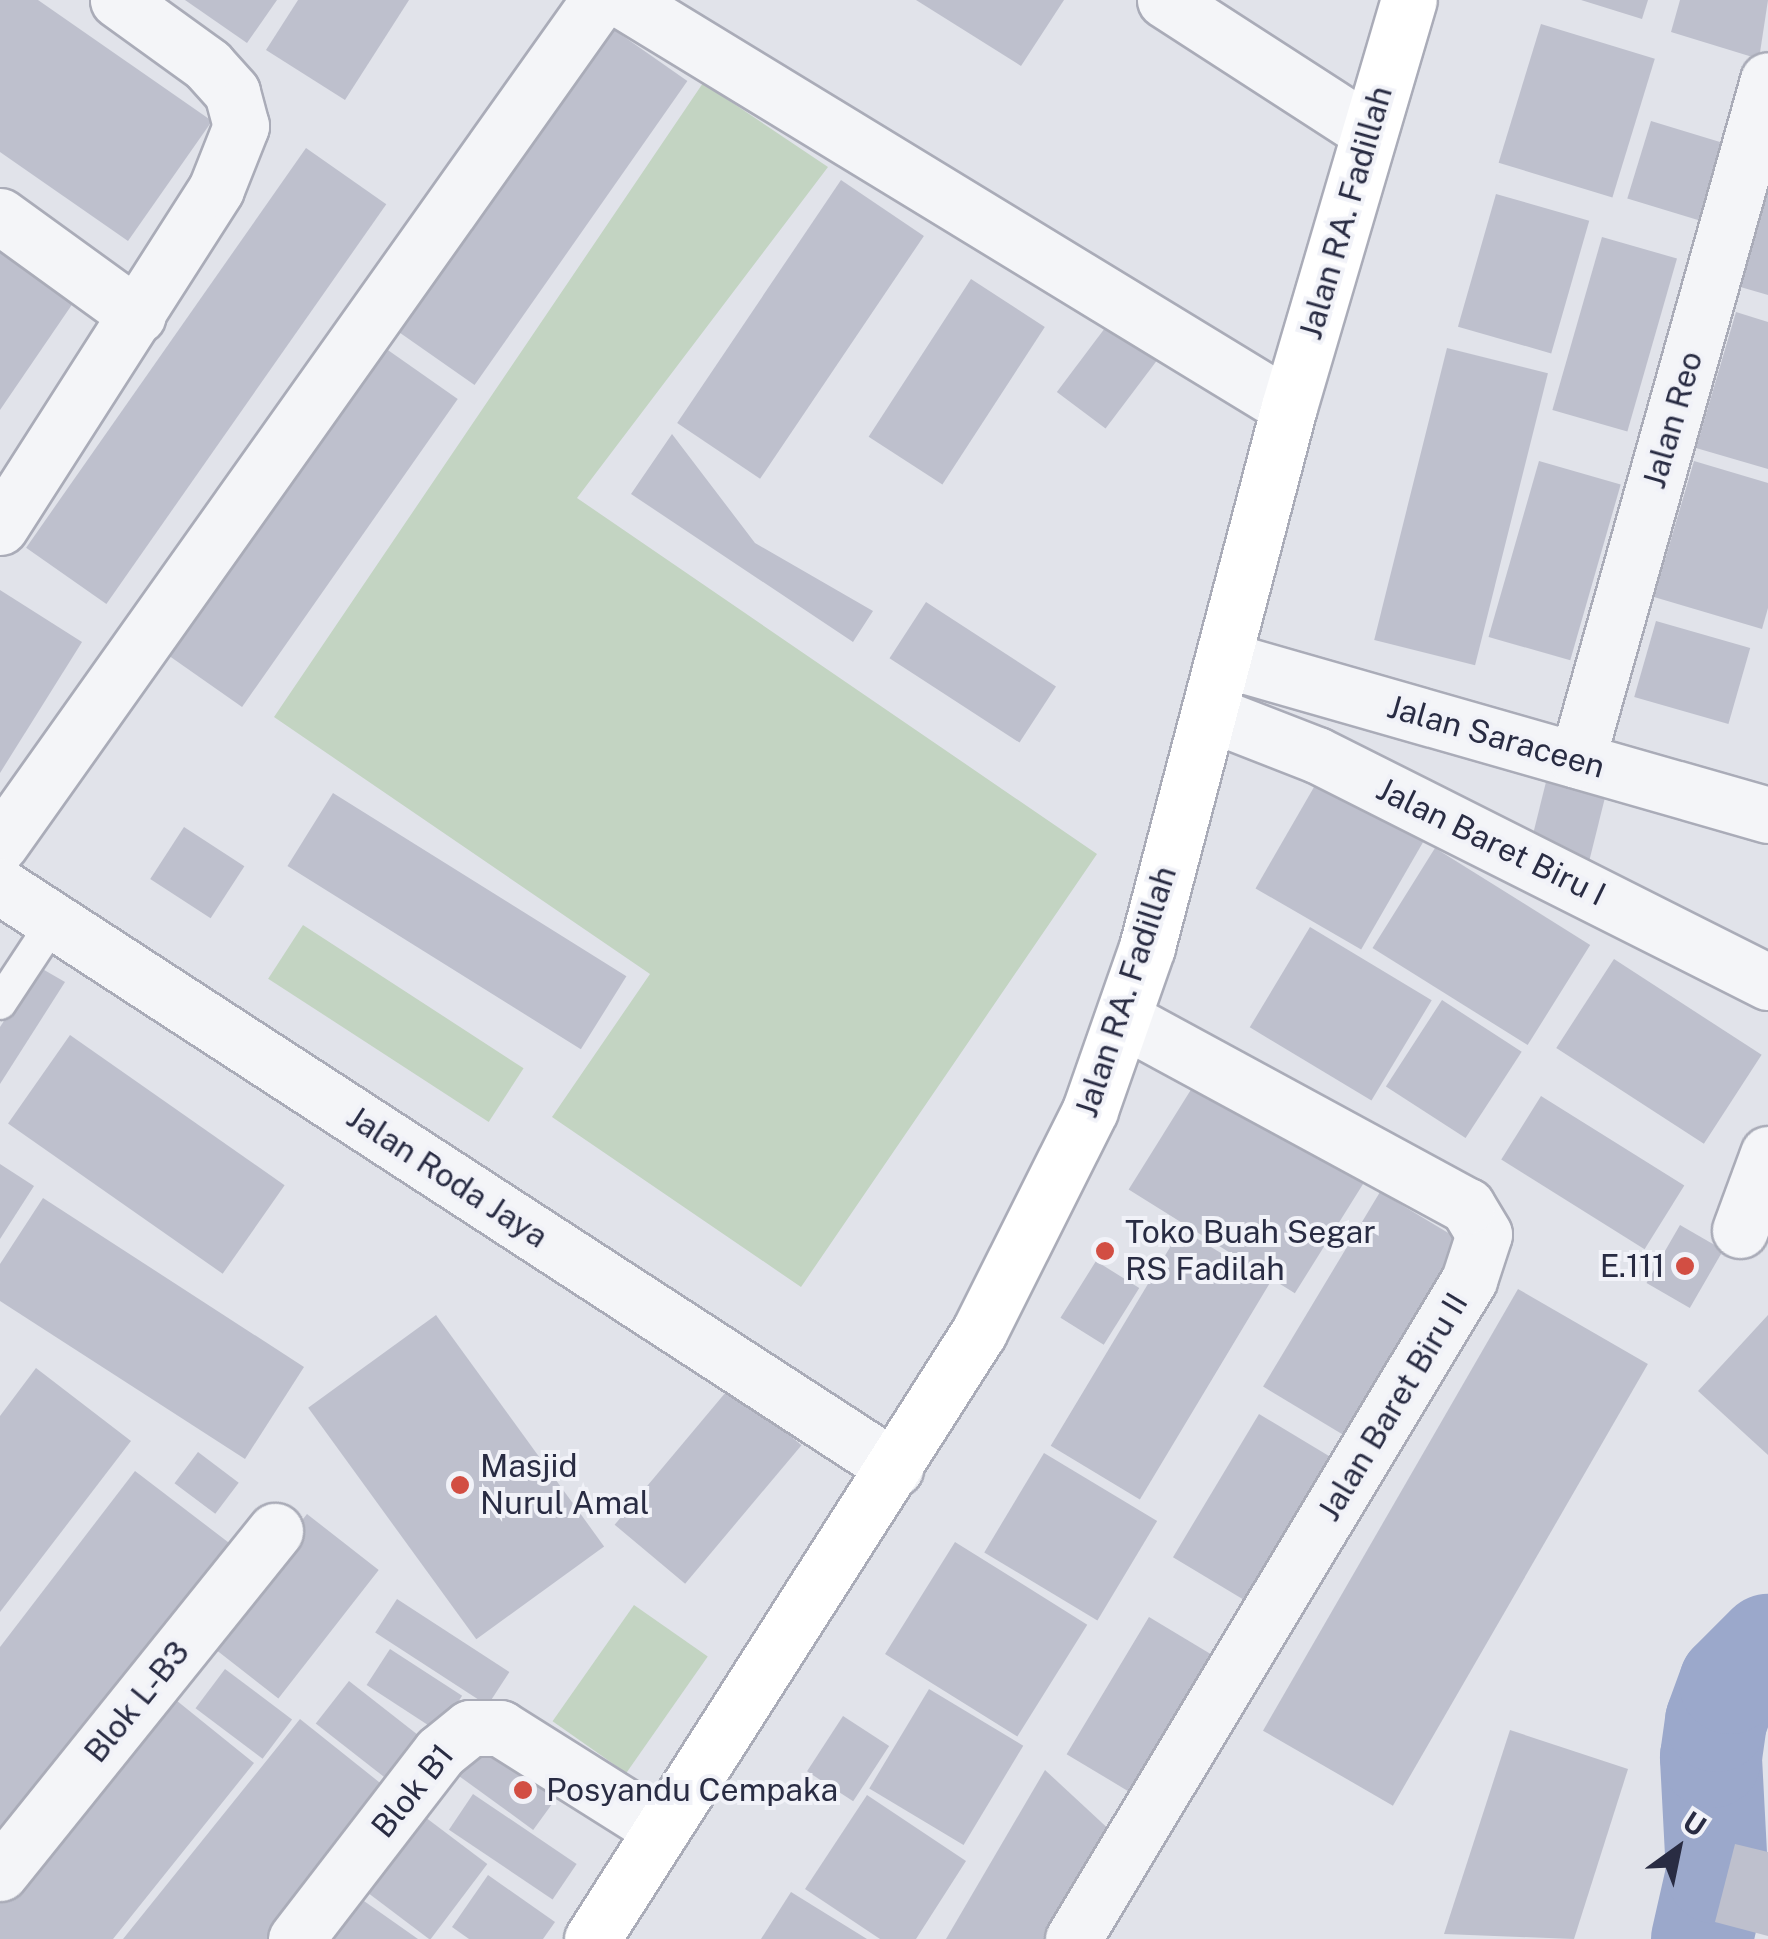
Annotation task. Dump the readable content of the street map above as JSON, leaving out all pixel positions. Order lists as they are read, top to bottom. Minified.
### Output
{"streets":{"main road":["Jalan RA. Fadillah"],"street":["Jalan Reo","Jalan Saraceen","Jalan Baret Biru I","Jalan Roda Jaya","Jalan Baret Biru II","Blok L-B3","Blok B1"]},"crossings":[["Jalan RA. Fadillah","Jalan Saraceen"],["Jalan RA. Fadillah","Jalan Baret Biru I"],["Jalan RA. Fadillah","Jalan Roda Jaya"],["Jalan RA. Fadillah","Jalan Baret Biru II"],["Jalan RA. Fadillah","Blok B1"],["Jalan Reo","Jalan Saraceen"]],"places":["Toko Buah Segar RS Fadilah","E.111","Masjid Nurul Amal","Posyandu Cempaka"],"north":"top right"}
